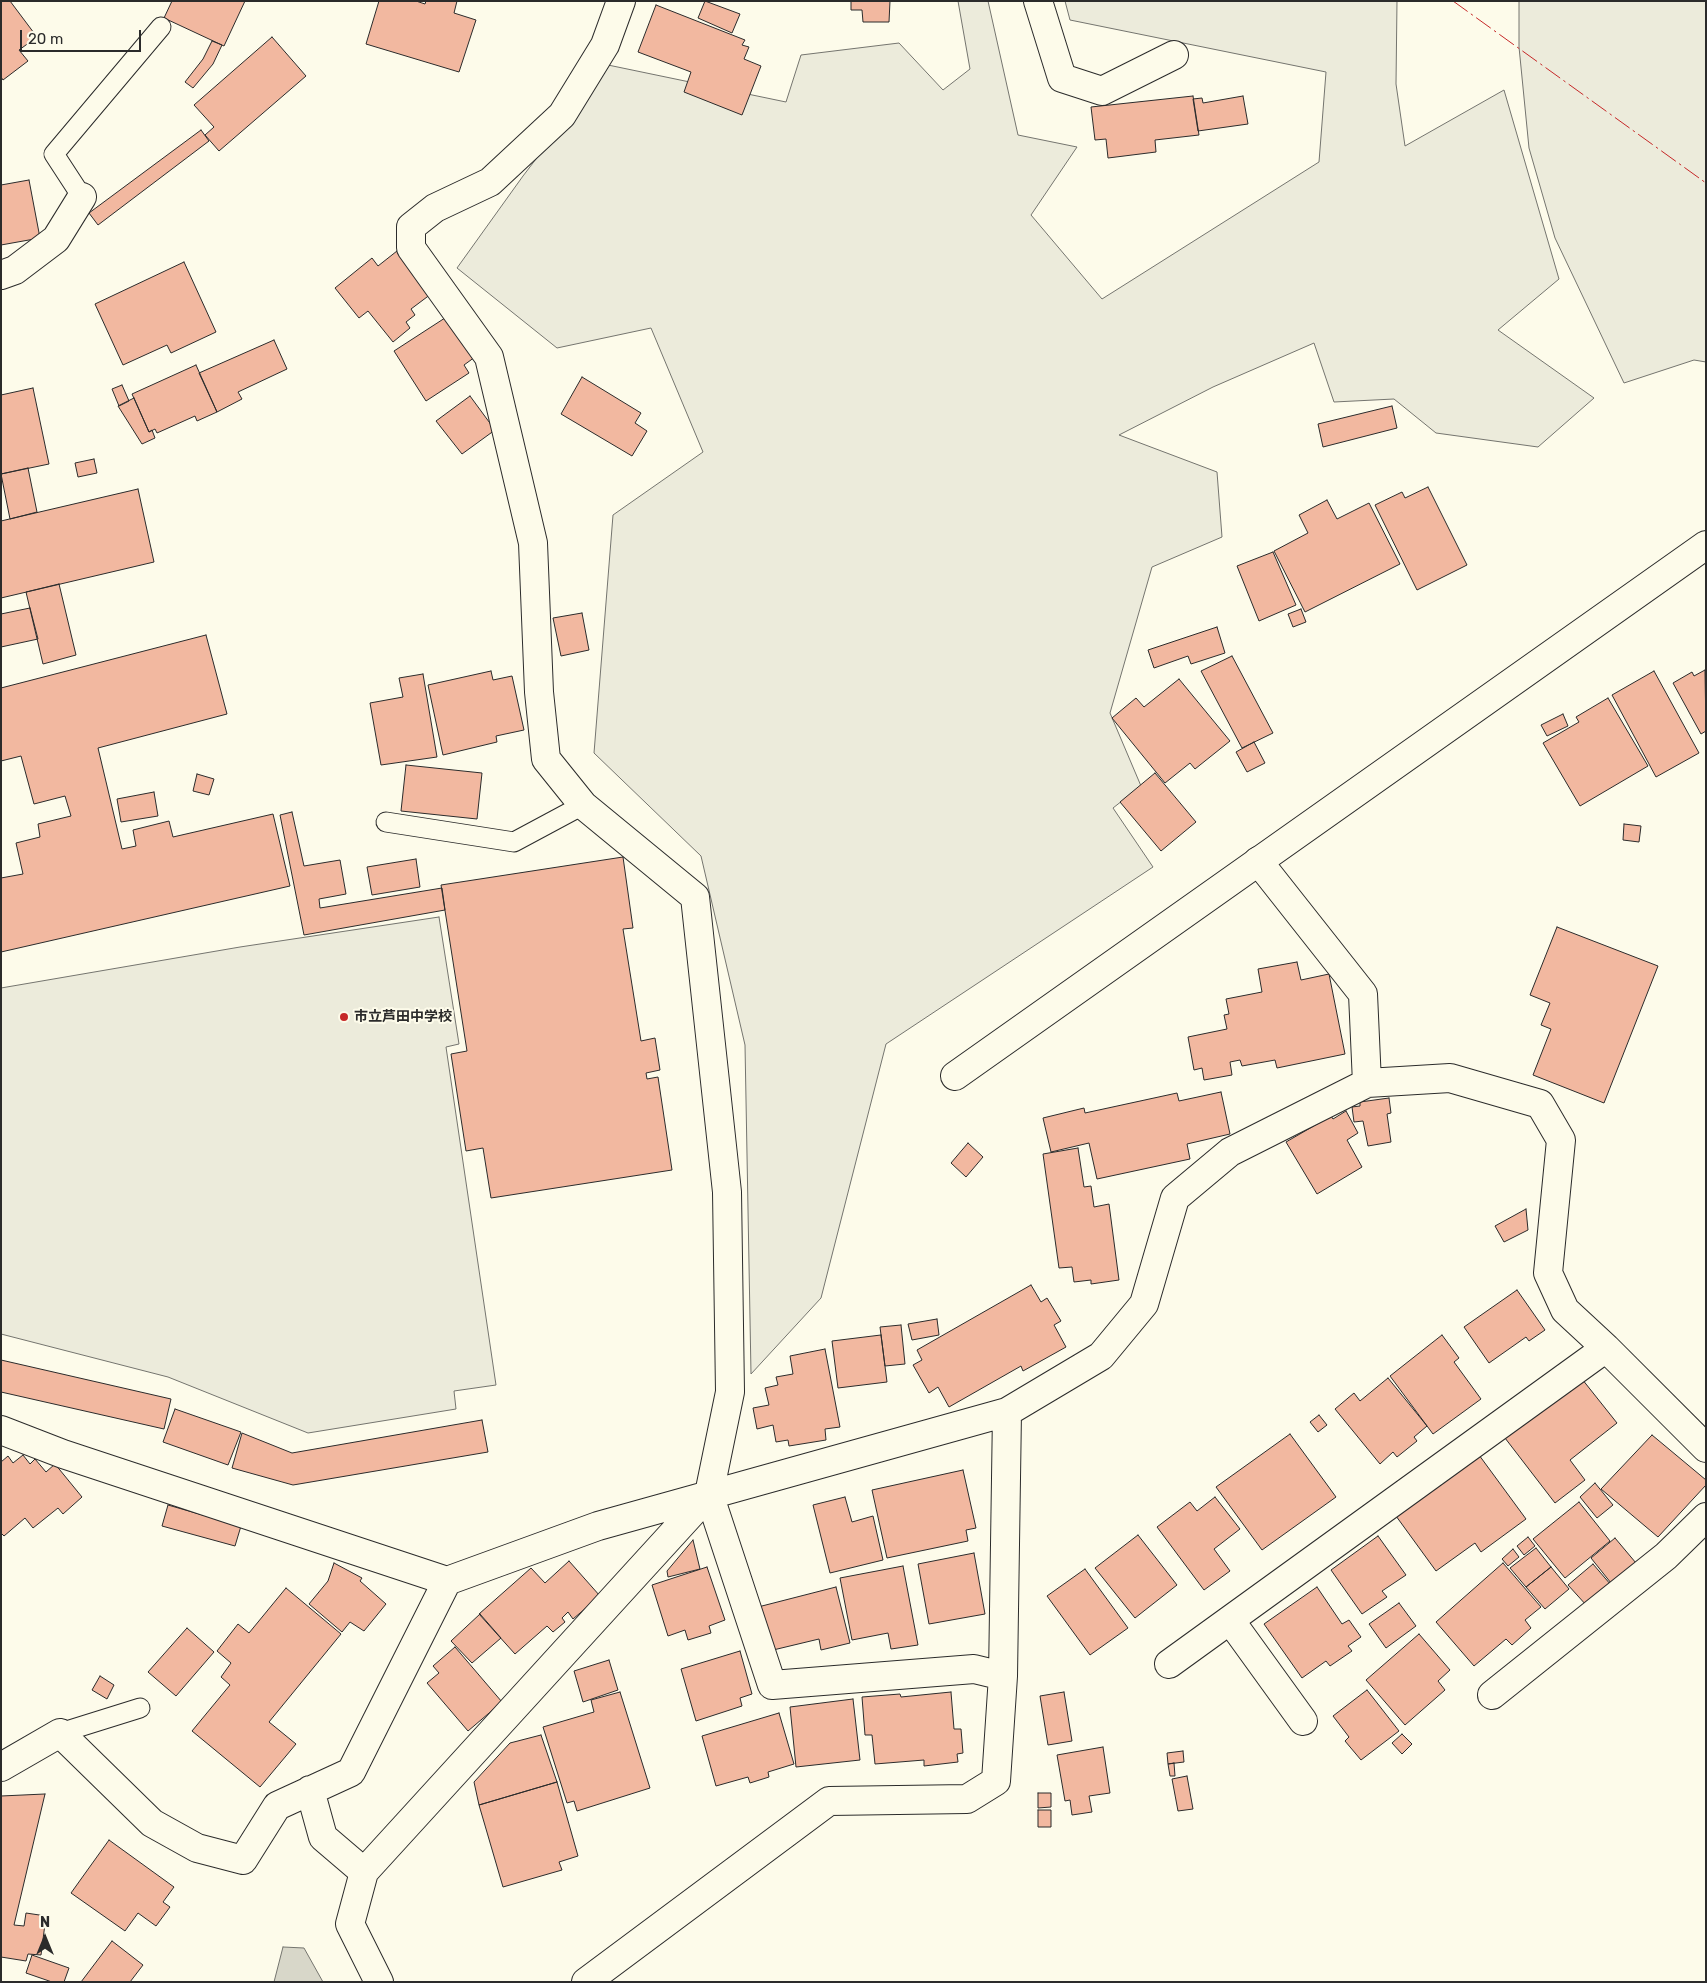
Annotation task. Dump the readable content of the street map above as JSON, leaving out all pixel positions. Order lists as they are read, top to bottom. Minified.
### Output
{"places":["市立芦田中学校"],"scale_bar":"20 m","north":"top"}
